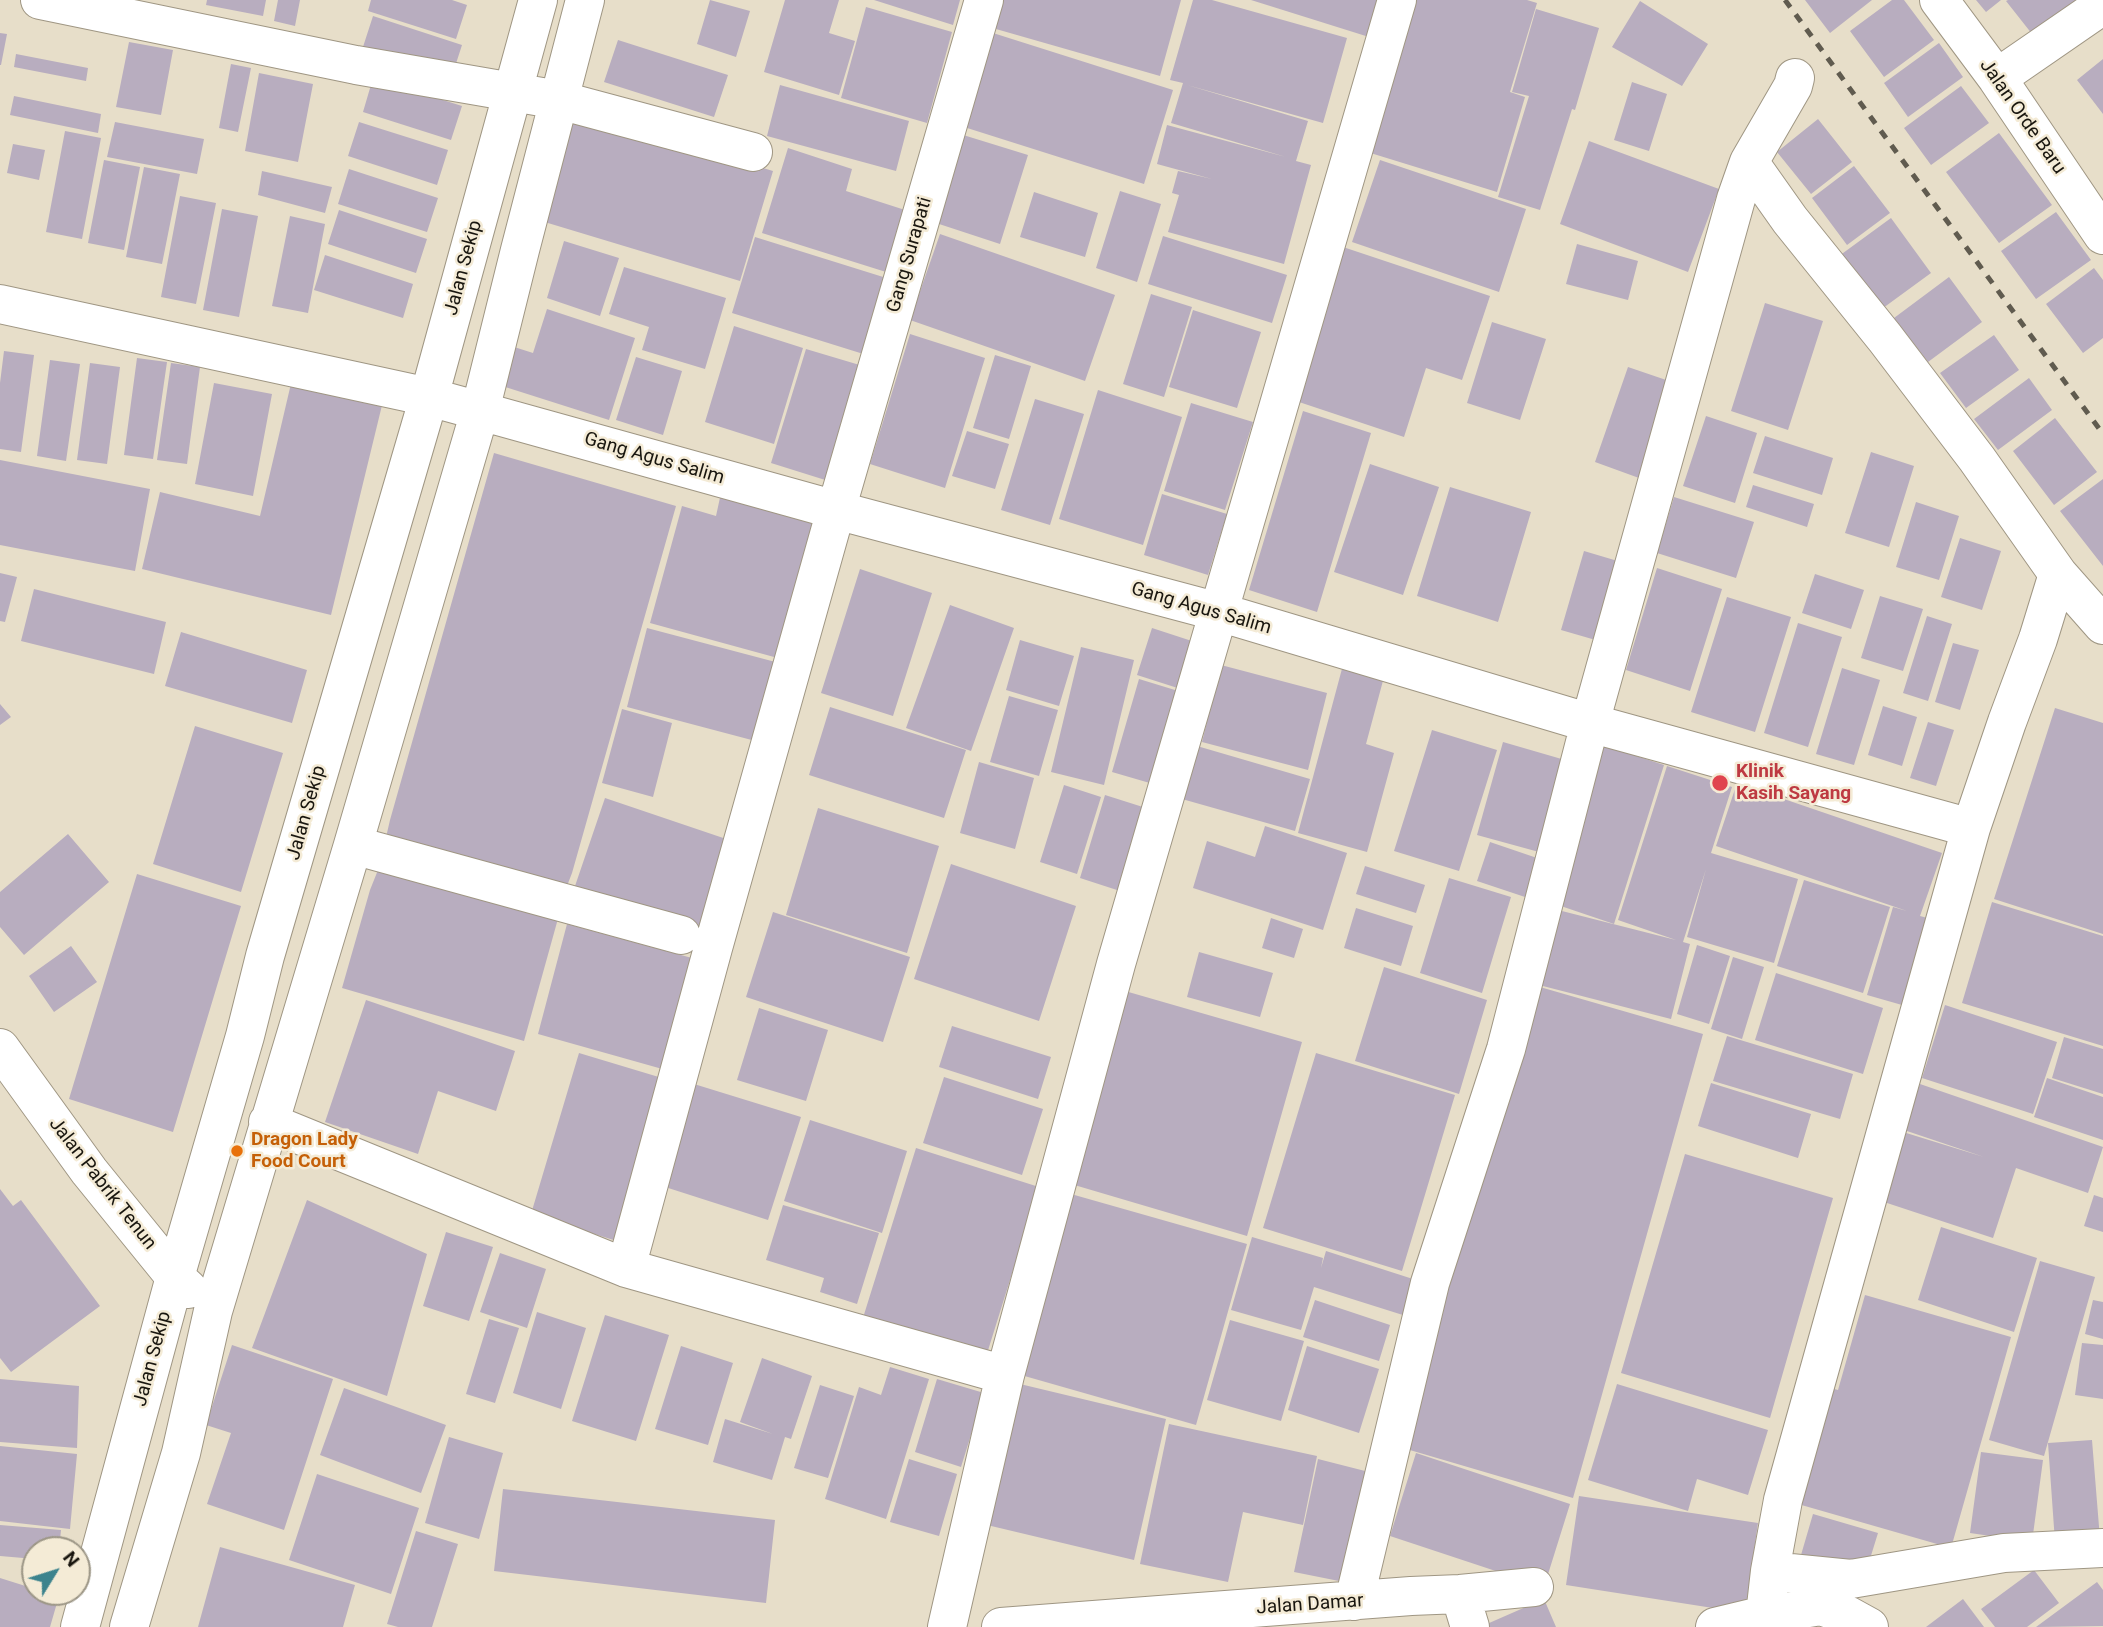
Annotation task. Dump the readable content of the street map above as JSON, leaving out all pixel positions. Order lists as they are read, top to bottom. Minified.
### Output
{"streets":{"street":["Jalan Orde Baru","Gang Surapati","Jalan Sekip","Gang Agus Salim","Jalan Pabrik Tenun","Jalan Damar"]},"crossings":[["Gang Surapati","Gang Agus Salim"],["Jalan Sekip","Gang Agus Salim"],["Jalan Sekip","Jalan Pabrik Tenun"]],"places":["Klinik Kasih Sayang","Dragon Lady Food Court"],"north":"top right"}
